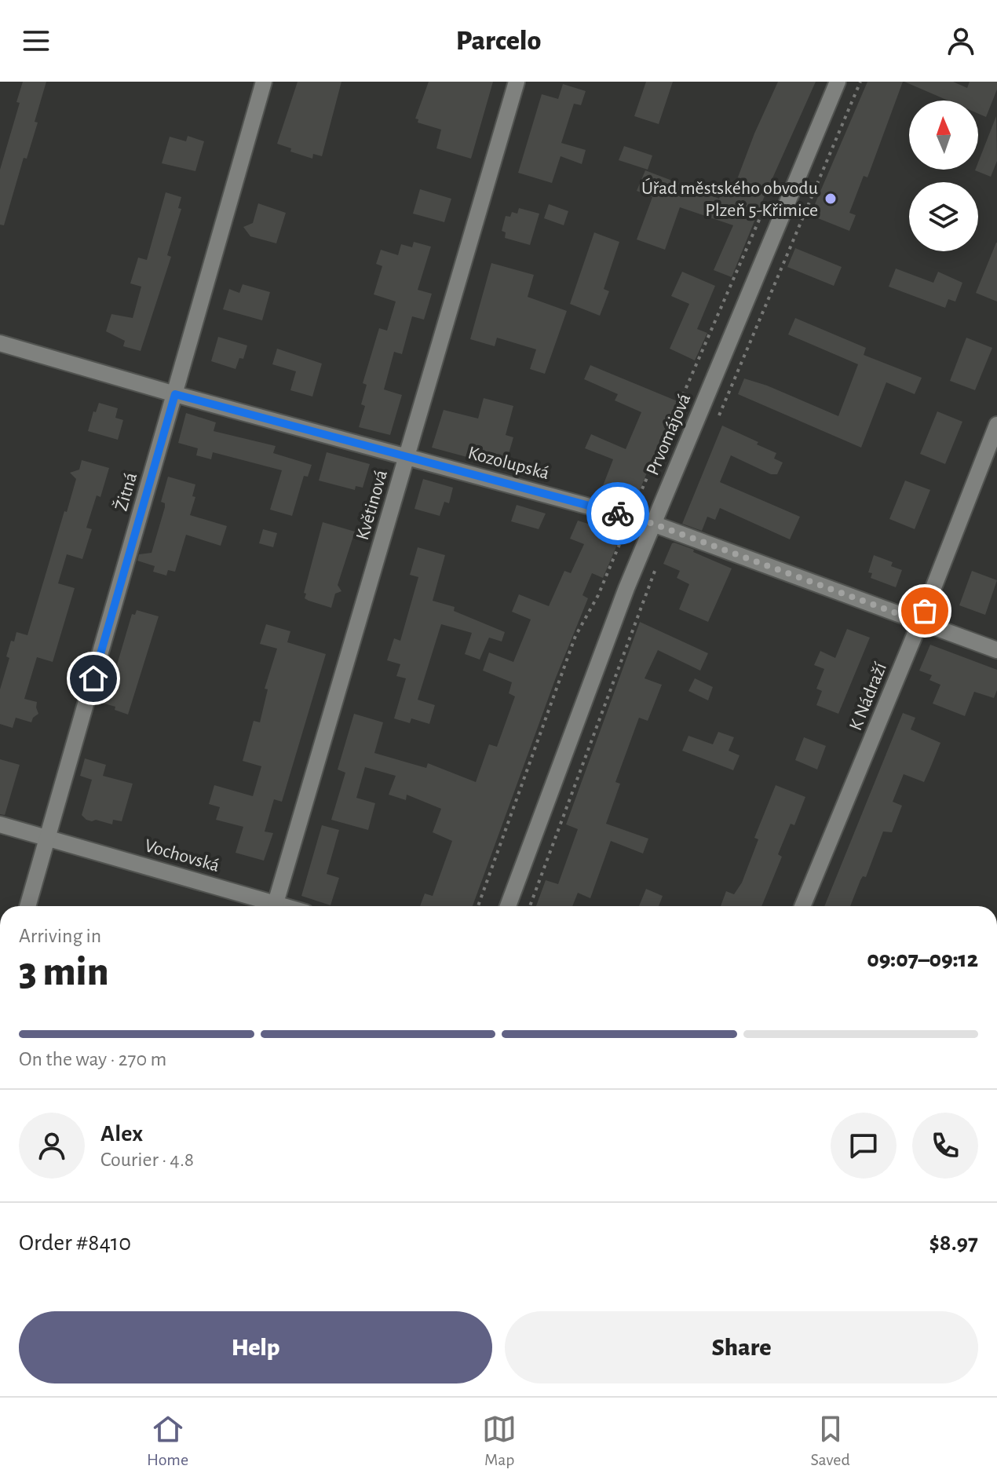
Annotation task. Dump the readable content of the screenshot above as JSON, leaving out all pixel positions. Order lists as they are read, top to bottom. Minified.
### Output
{"streets":{"street":["Prvomájová","Kozolupská","Žitná","Květinová","K Nádraží","Vochovská"]},"crossings":[["Prvomájová","Kozolupská"],["Kozolupská","Žitná"],["Kozolupská","Květinová"],["Kozolupská","K Nádraží"],["Žitná","Vochovská"],["Květinová","Vochovská"]],"places":["Úřad městského obvodu Plzeň 5-Křimice"],"north":"top","page":{"header":"Parcelo","heading":["3 min","Arriving in","09:07–09:12"],"panel":["Alex","Courier · 4.8","Order #8410","$8.97"],"bar":"On the way · 270 m","buttons":["Help","Share"],"tabs":["Home","Map","Saved"]}}
